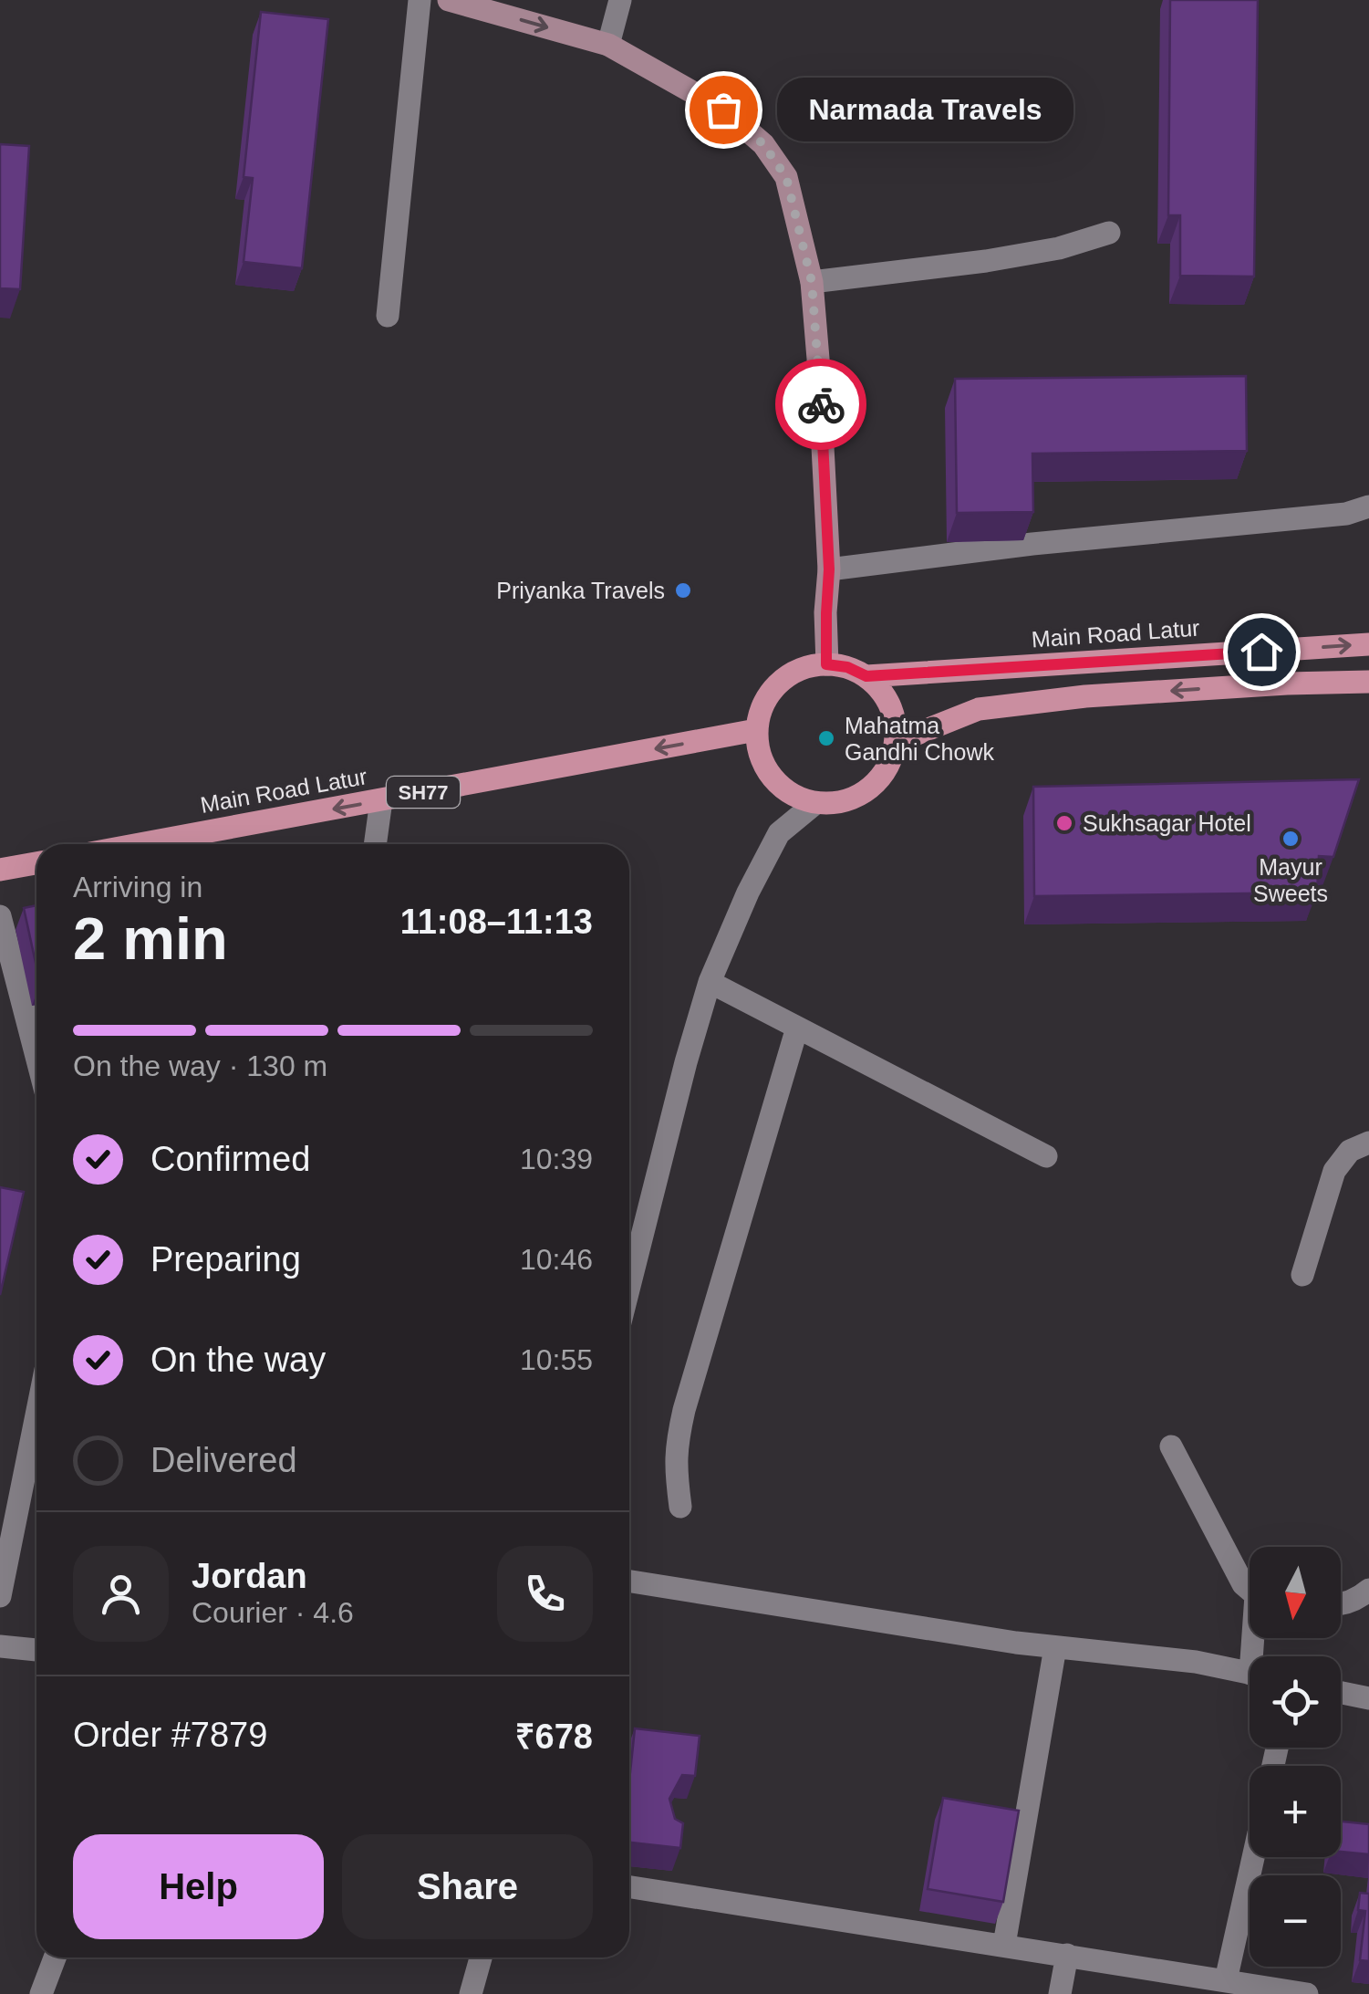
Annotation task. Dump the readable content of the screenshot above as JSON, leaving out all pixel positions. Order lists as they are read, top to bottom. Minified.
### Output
{"streets":{"main road":["Main Road Latur","SH77"]},"places":["Narmada Travels","Priyanka Travels","Mahatma Gandhi Chowk","Sukhsagar Hotel","Mayur Sweets"],"north":"bottom","page":{"bubble":"Narmada Travels","heading":["2 min","Arriving in","11:08–11:13"],"panel":["Jordan","Courier · 4.6","Order #7879","₹678"],"bar":"On the way · 130 m","list":[["Confirmed","10:39"],["Preparing","10:46"],["On the way","10:55"],"Delivered"],"map_buttons":["+","−"],"buttons":["Help","Share"]}}
